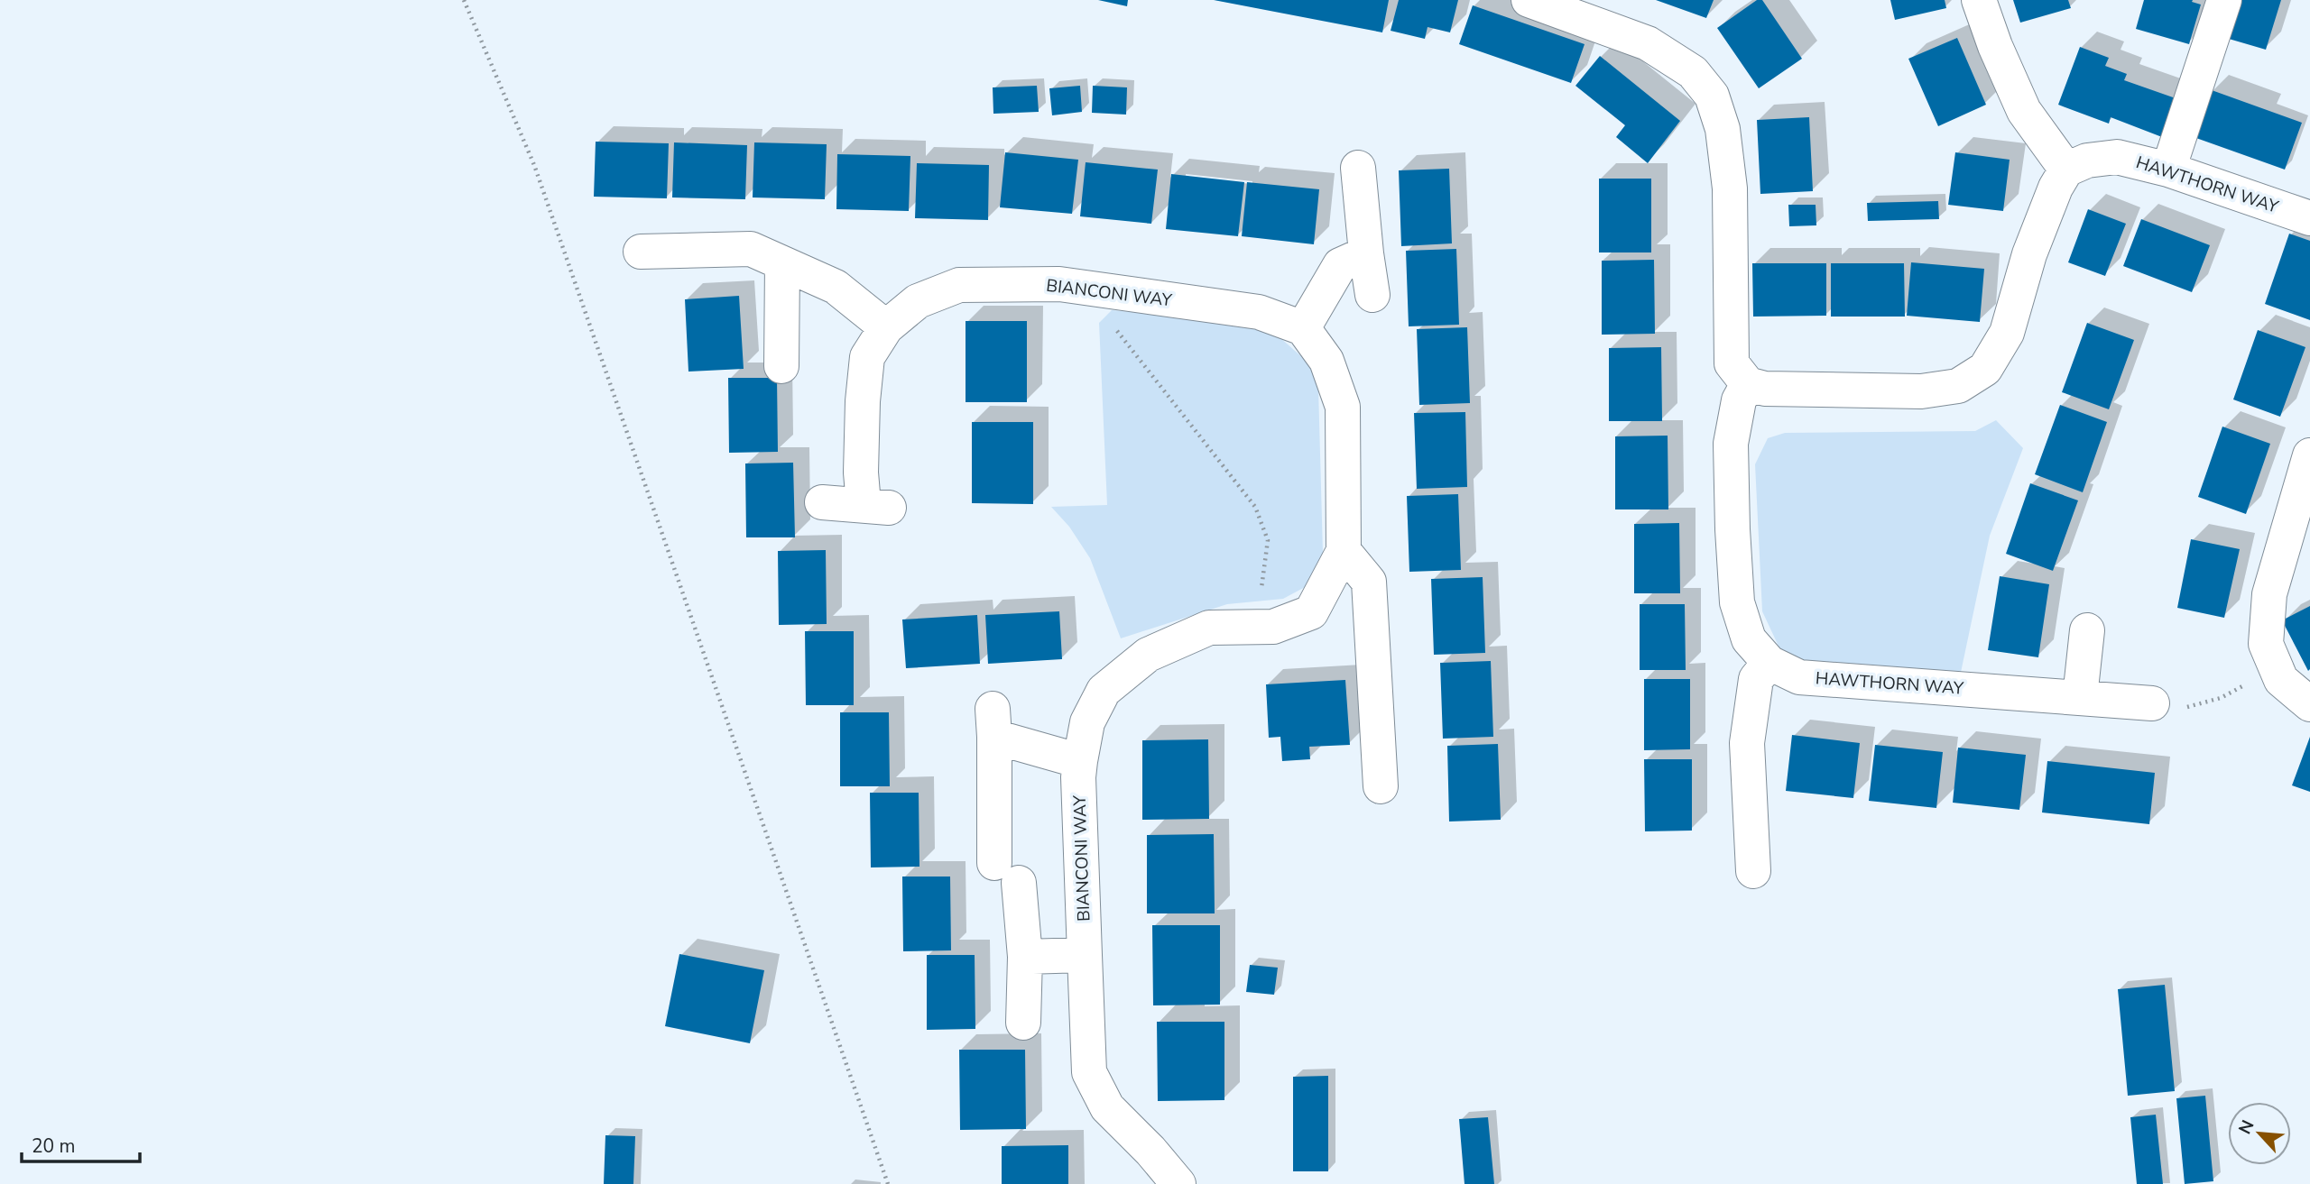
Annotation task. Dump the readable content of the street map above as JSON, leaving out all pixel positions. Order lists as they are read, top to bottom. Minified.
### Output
{"streets":{"street":["HAWTHORN WAY","BIANCONI WAY"]},"scale_bar":"20 m","north":"top left"}
